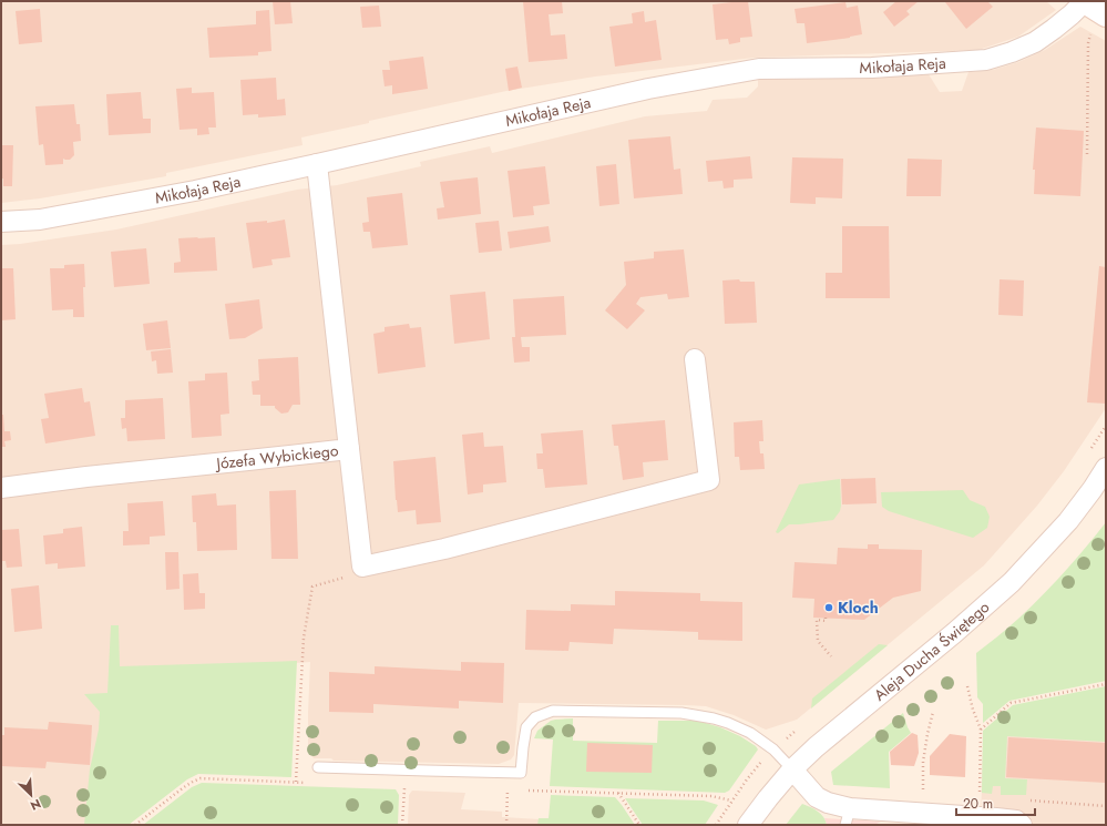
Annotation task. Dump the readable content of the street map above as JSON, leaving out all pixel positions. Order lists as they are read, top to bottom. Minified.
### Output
{"streets":{"street":["Mikołaja Reja","Józefa Wybickiego","Aleja Ducha Świętego"]},"crossings":[["Mikołaja Reja","Józefa Wybickiego"]],"places":["Kloch"],"scale_bar":"20 m","north":"bottom right"}
